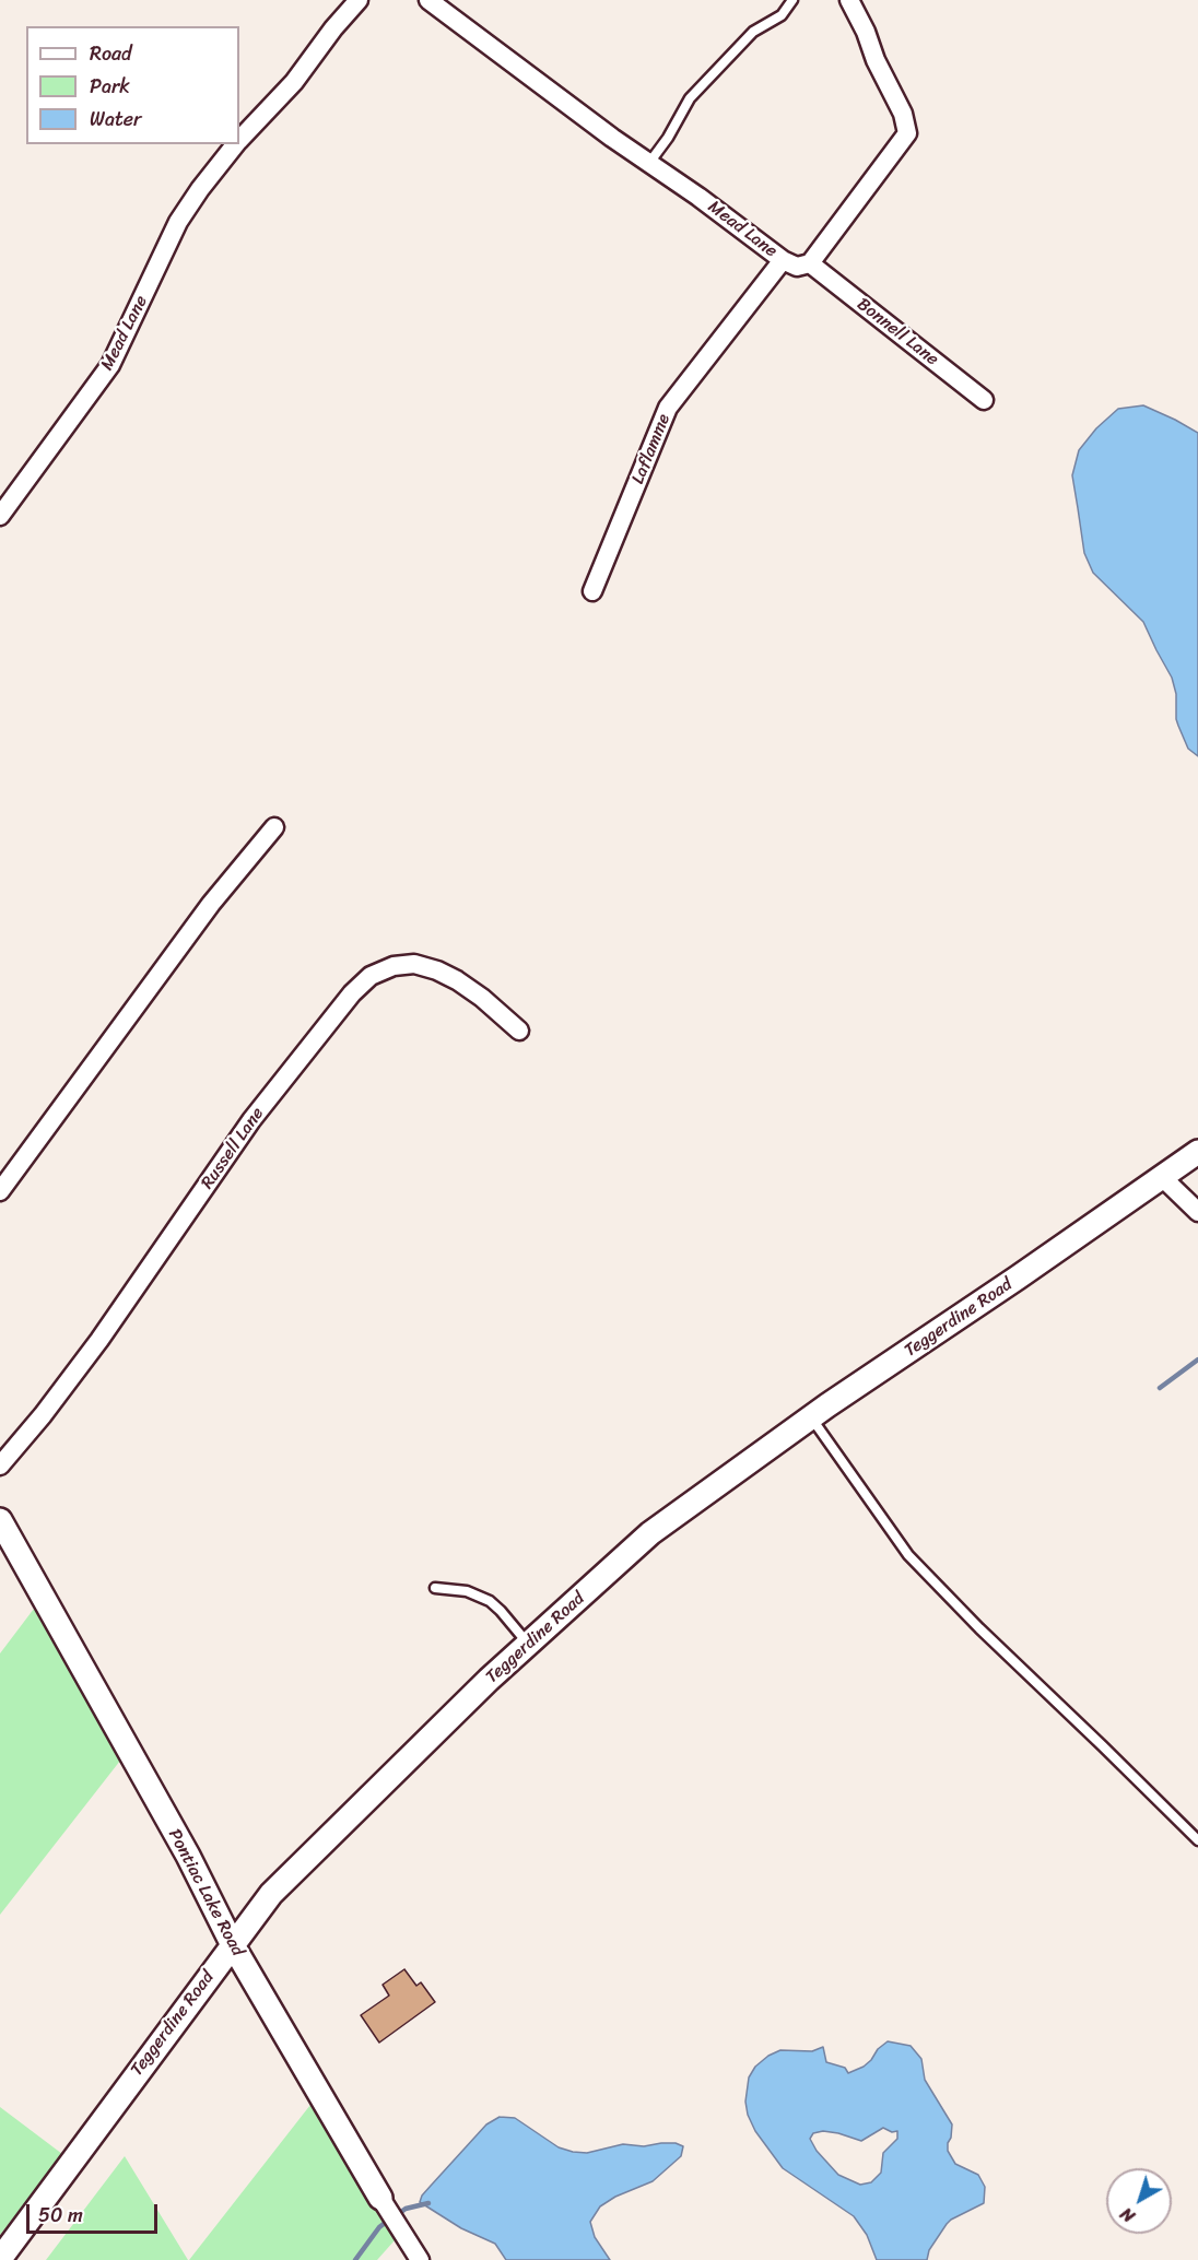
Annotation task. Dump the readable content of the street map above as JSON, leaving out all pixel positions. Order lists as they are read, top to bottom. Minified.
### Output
{"streets":{"street":["Mead Lane","Bonnell Lane","Laflamme","Russell Lane","Teggerdine Road","Pontiac Lake Road"]},"crossings":[["Mead Lane","Bonnell Lane"],["Mead Lane","Laflamme"],["Teggerdine Road","Pontiac Lake Road"]],"legend":["Road","Park","Water"],"scale_bar":"50 m","north":"bottom left"}
